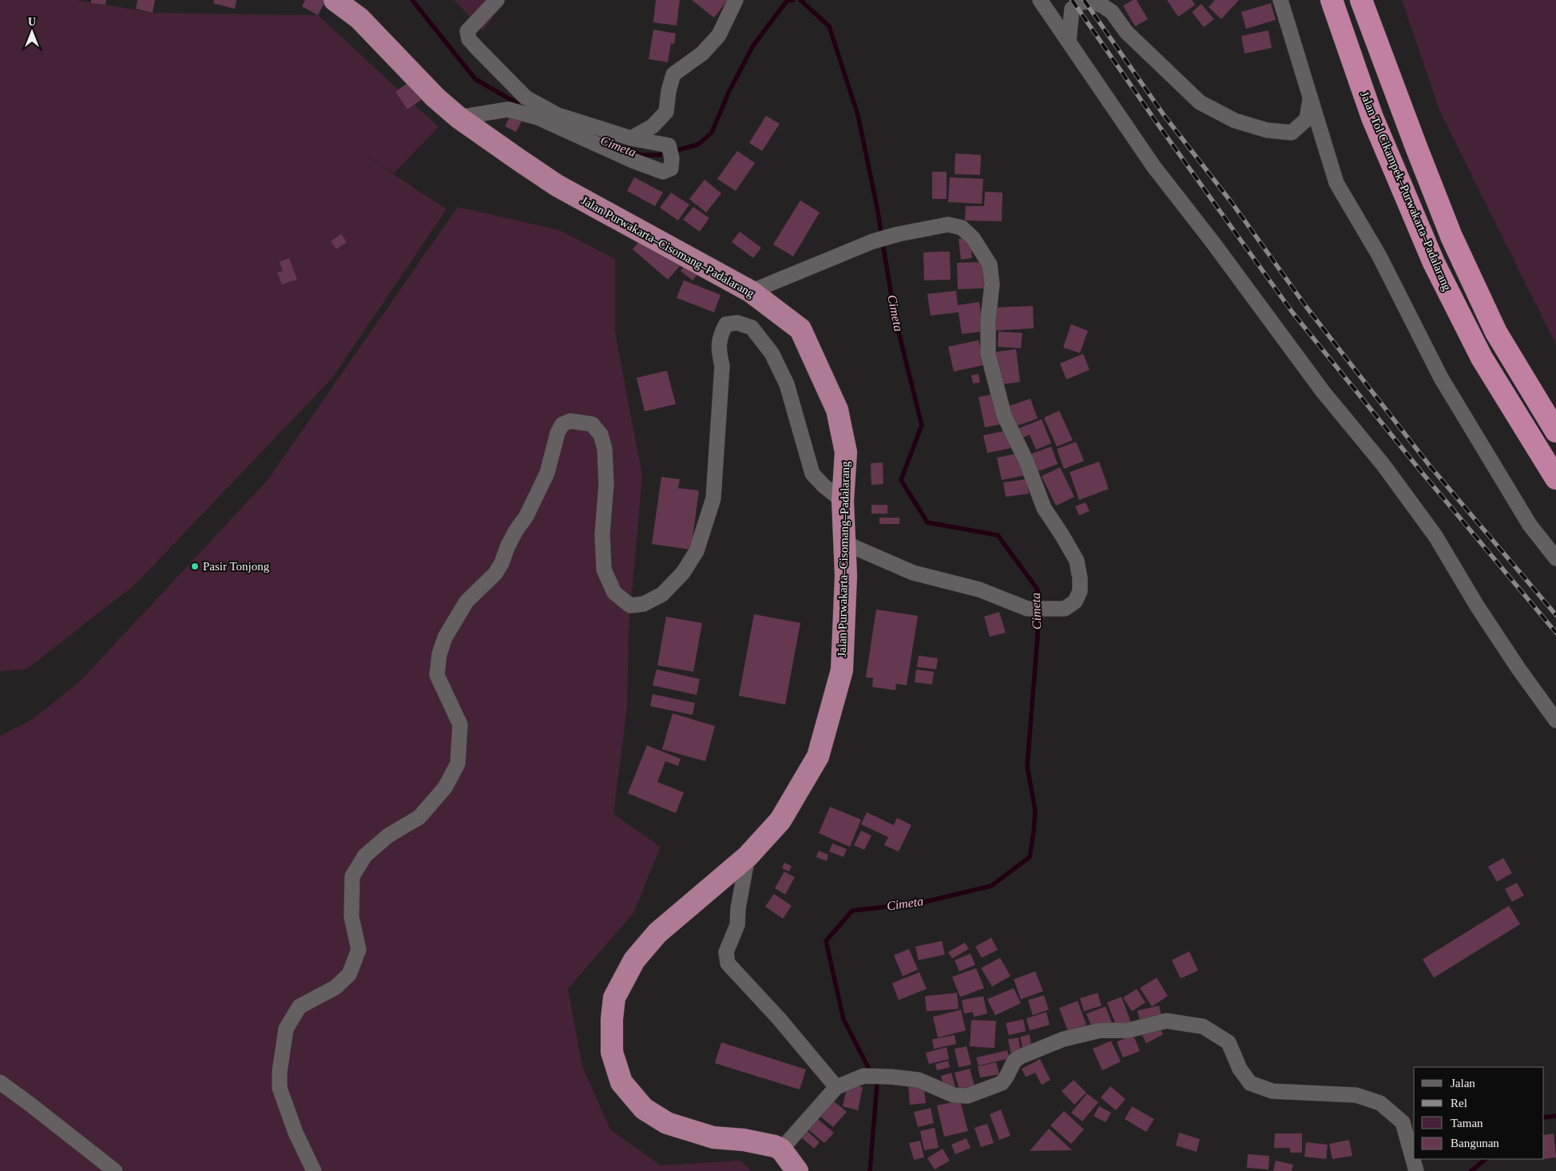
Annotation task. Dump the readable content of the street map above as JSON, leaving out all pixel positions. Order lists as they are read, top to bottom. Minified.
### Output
{"streets":{"highway":["Jalan Tol Cikampek–Purwakarta–Padalarang","Jalan Purwakarta–Cisomang–Padalarang"]},"water":["Cimeta"],"places":["Pasir Tonjong"],"legend":["Jalan","Rel","Taman","Bangunan"],"north":"top"}
